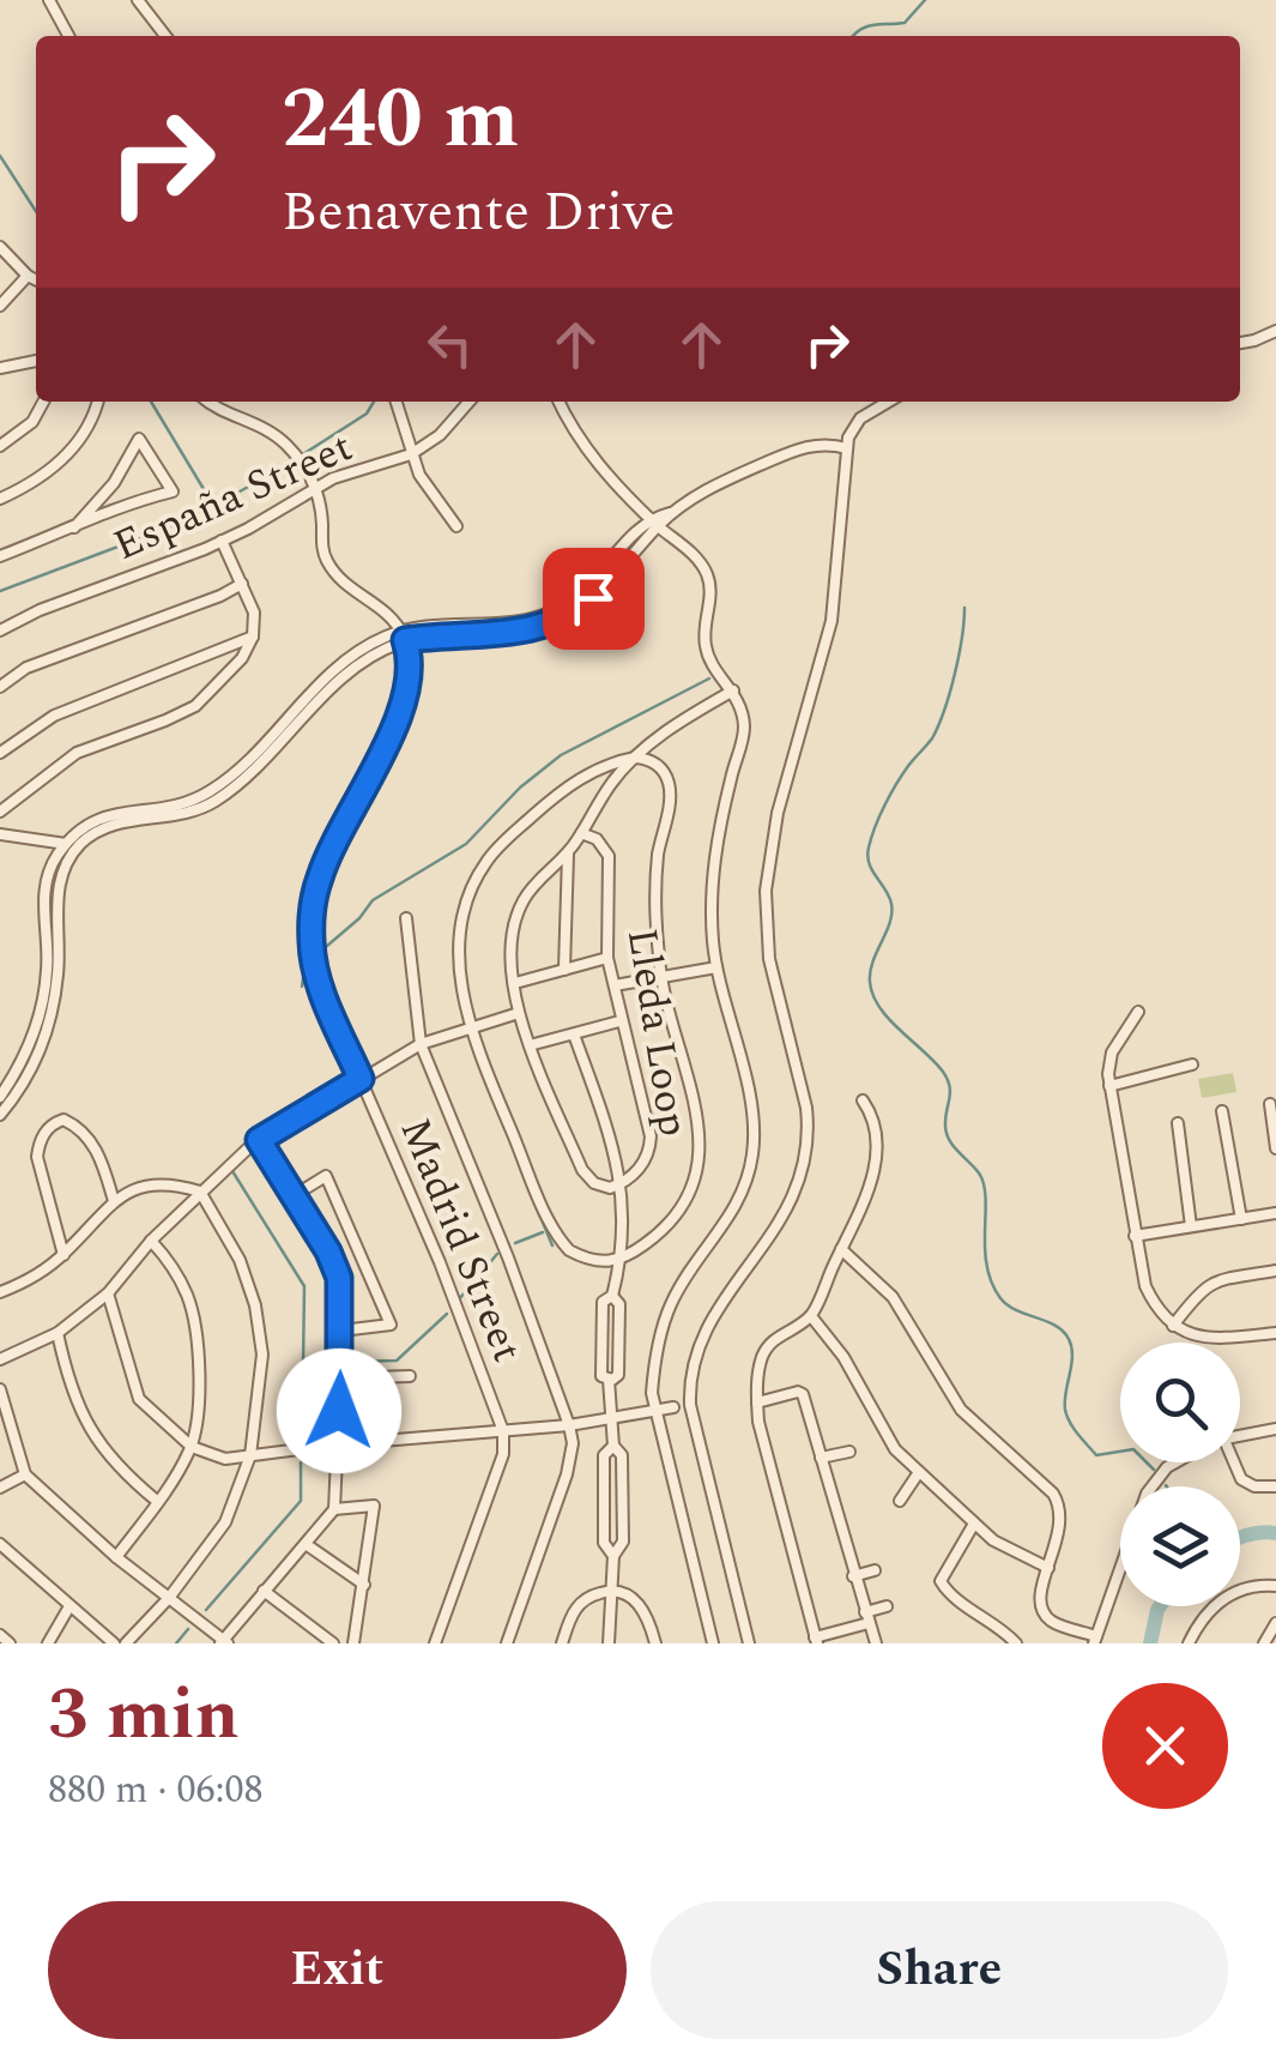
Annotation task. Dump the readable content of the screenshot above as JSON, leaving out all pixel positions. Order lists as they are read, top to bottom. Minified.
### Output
{"streets":{"street":["España Street","Lleda Loop","Madrid Street"]},"page":{"turn":["240 m","Benavente Drive"],"heading":["3 min","880 m · 06:08"],"buttons":["Exit","Share"]}}
